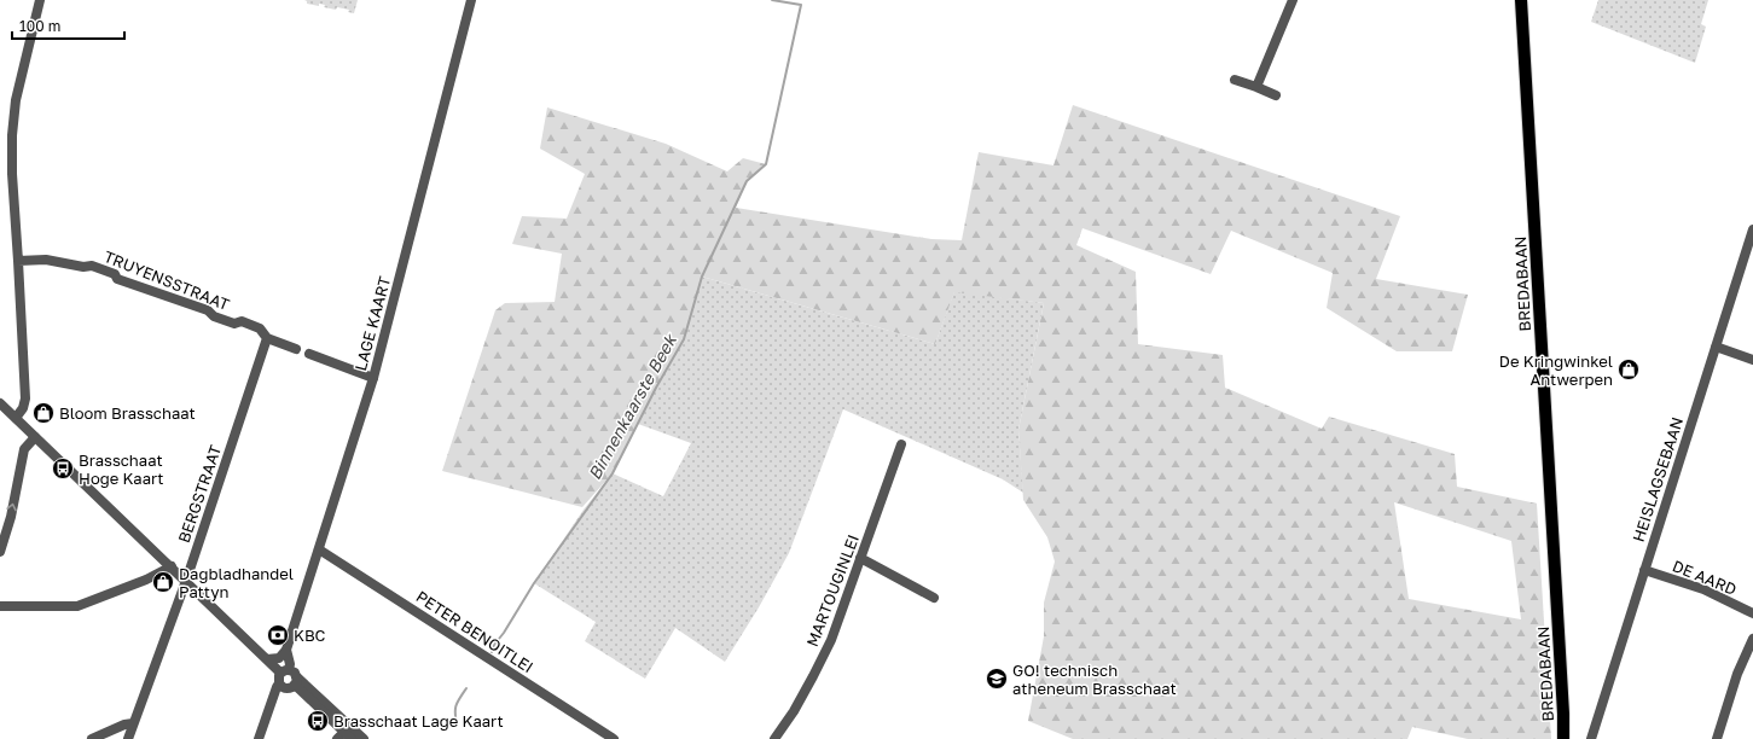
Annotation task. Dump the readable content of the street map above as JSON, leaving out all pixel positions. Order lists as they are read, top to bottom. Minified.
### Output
{"streets":{"main road":["BREDABAAN"],"street":["TRUYENSSTRAAT","LAGE KAART","HEISLAGSEBAAN","BERGSTRAAT","DE AARD","MARTOUGINLEI","PETER BENOITLEI"]},"crossings":[["TRUYENSSTRAAT","BERGSTRAAT"],["LAGE KAART","PETER BENOITLEI"],["HEISLAGSEBAAN","DE AARD"]],"water":["Binnenkaarste Beek"],"places":{"shop":["De Kringwinkel Antwerpen","Bloom Brasschaat","Dagbladhandel Pattyn"],"bus stop":["Brasschaat Hoge Kaart","Brasschaat Lage Kaart"],"bank":["KBC"],"school or university":["GO! technisch atheneum Brasschaat"]},"scale_bar":"100 m"}
